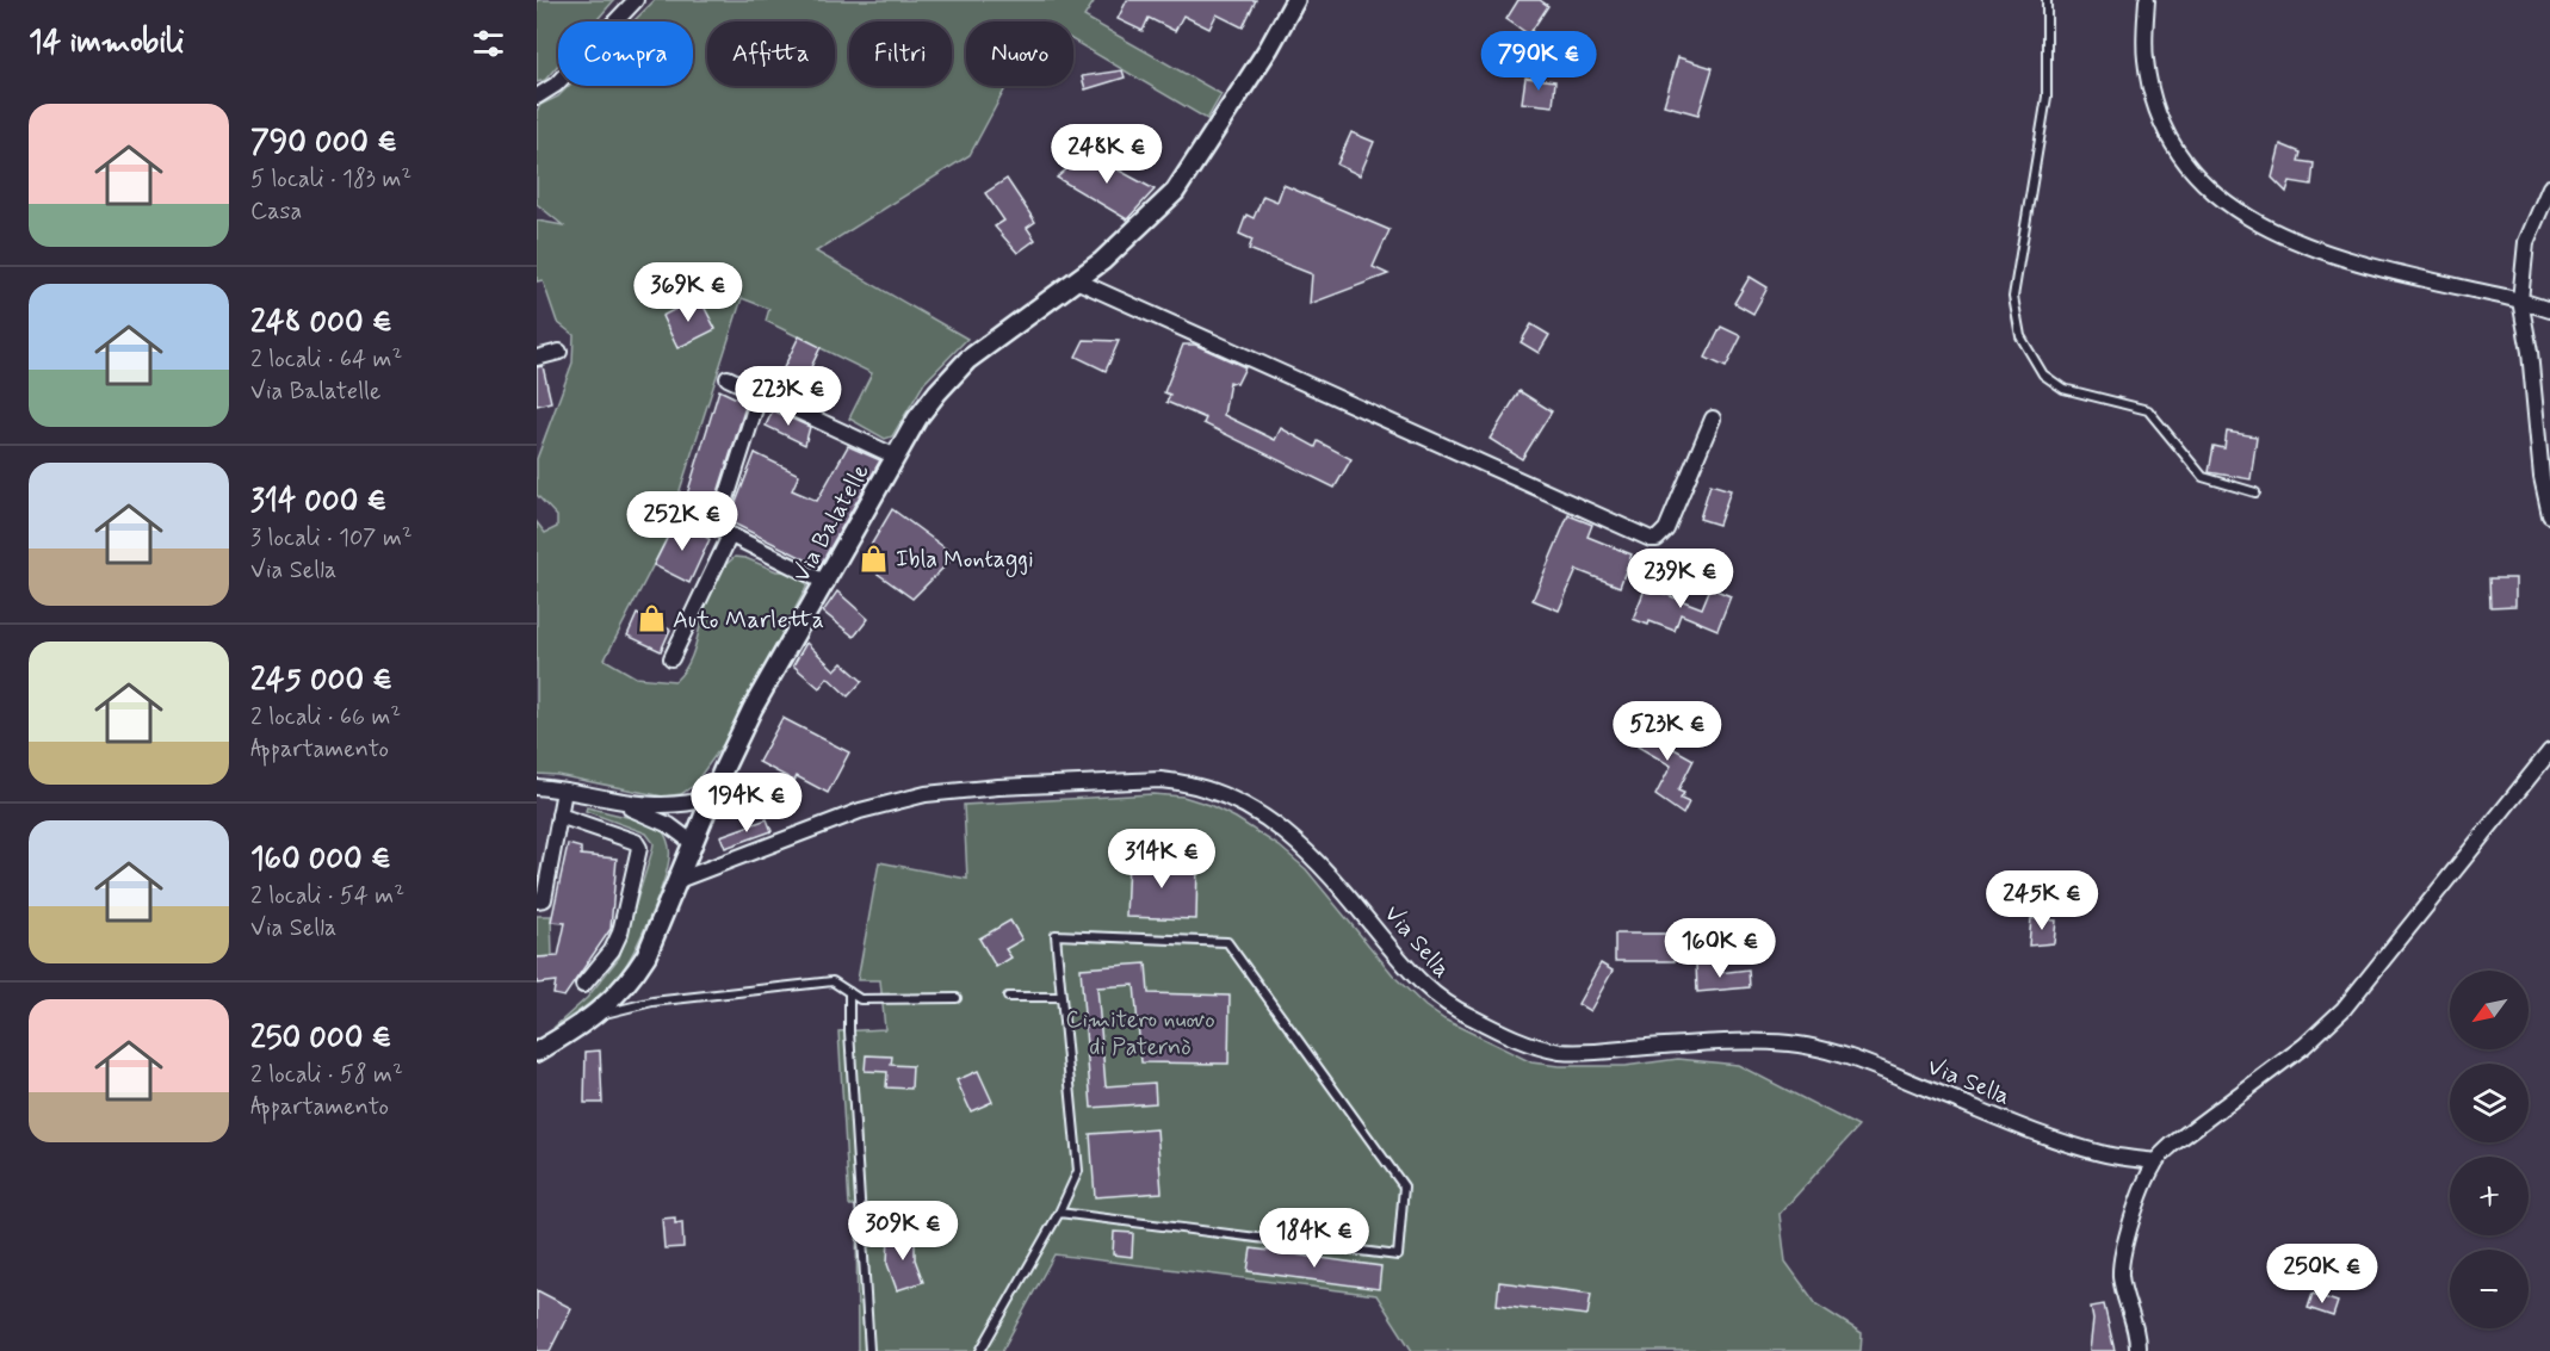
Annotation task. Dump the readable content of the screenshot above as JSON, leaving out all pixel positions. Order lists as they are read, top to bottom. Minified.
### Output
{"streets":{"street":["Via Balatelle","Via Sella"]},"crossings":[["Via Balatelle","Via Sella"]],"parks":["Cimitero nuovo di Paternò"],"places":{"shop":["Ibla Montaggi","Auto Marletta"]},"north":"bottom left","page":{"heading":"14 immobili","chip":["Compra","Affitta","Filtri","Nuovo"],"price":["790K €","248K €","369K €","223K €","252K €","239K €","523K €","194K €","314K €","245K €","160K €","309K €","184K €","250K €"],"list":[{"name":"790 000 €","note":"5 locali · 183 m² · Casa"},{"name":"248 000 €","note":"2 locali · 64 m² · Via Balatelle"},{"name":"314 000 €","note":"3 locali · 107 m² · Via Sella"},{"name":"245 000 €","note":"2 locali · 66 m² · Appartamento"},{"name":"160 000 €","note":"2 locali · 54 m² · Via Sella"},{"name":"250 000 €","note":"2 locali · 58 m² · Appartamento"}],"map_buttons":["+","−"]}}
